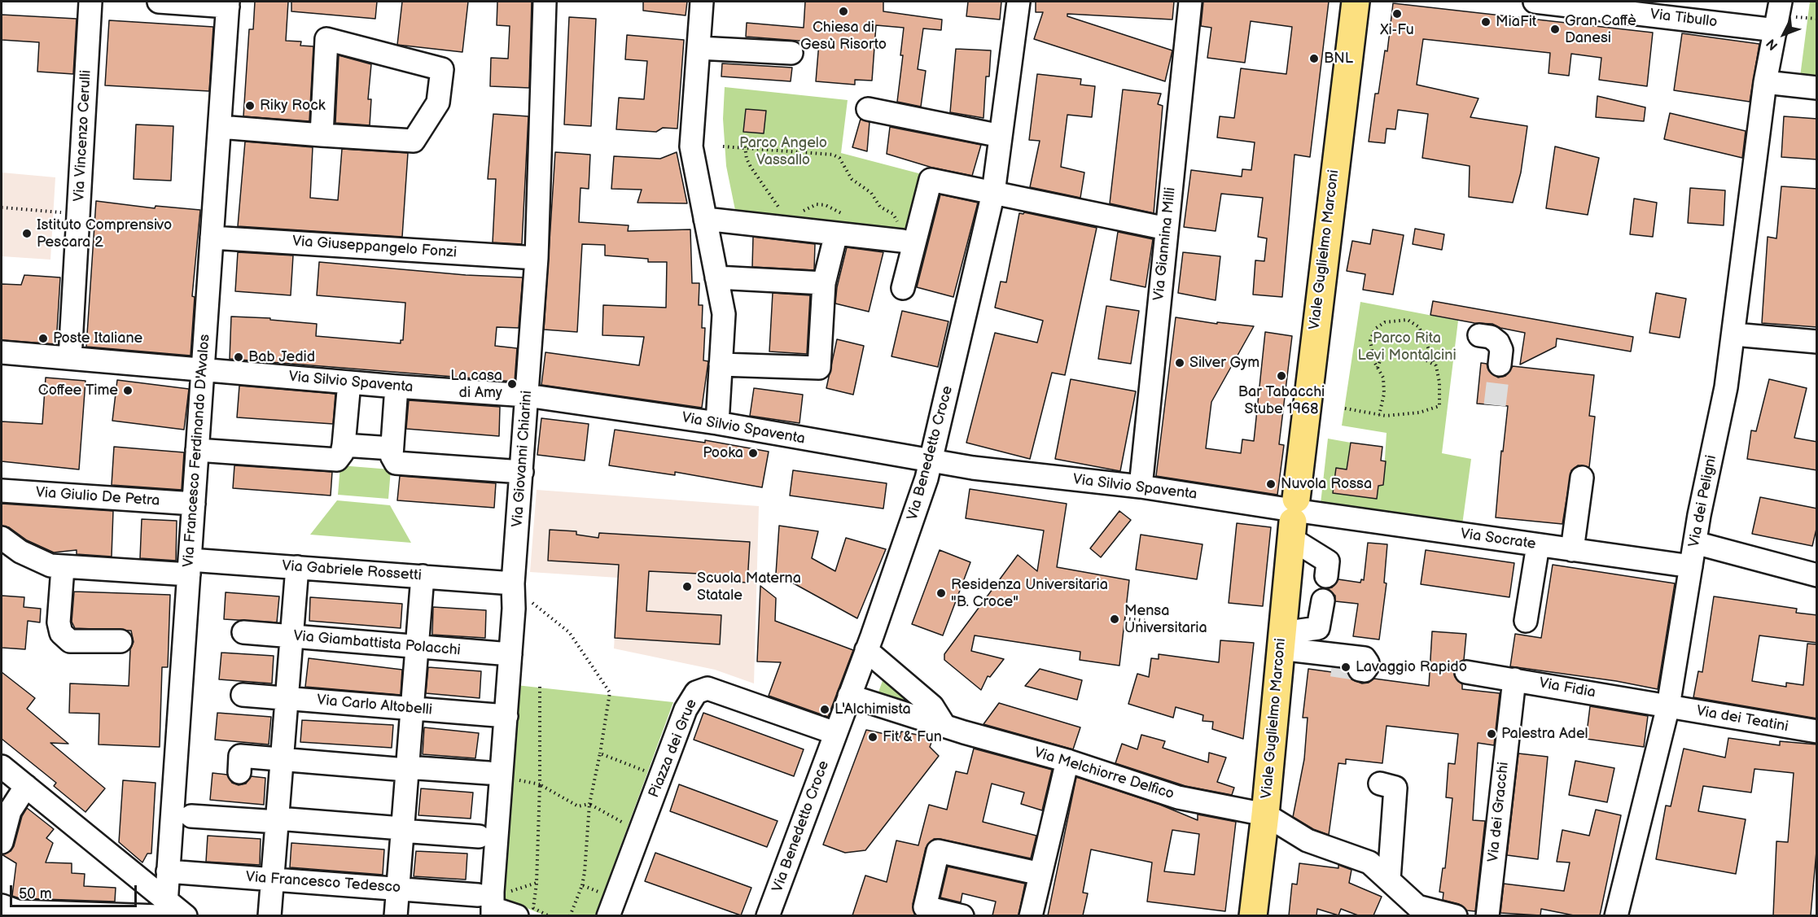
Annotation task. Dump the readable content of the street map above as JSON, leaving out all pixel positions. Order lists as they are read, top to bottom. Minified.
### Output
{"streets":{"main road":["Viale Guglielmo Marconi"],"street":["Via Tibullo","Via Vincenzo Cerulli","Via Giannina Milli","Via Giuseppangelo Fonzi","Via Silvio Spaventa","Via Francesco Ferdinando D'Avalos","Via Benedetto Croce","Via Giovanni Chiarini","Via Giulio De Petra","Via dei Peligni","Via Socrate","Via Gabriele Rossetti","Via Giambattista Polacchi","Via Fidia","Via Carlo Altobelli","Via dei Teatini","Piazza dei Grue","Via Melchiorre Delfico","Via dei Gracchi","Via Francesco Tedesco"]},"crossings":[["Via Tibullo","Via dei Peligni"],["Via Vincenzo Cerulli","Via Silvio Spaventa"],["Via Giannina Milli","Via Silvio Spaventa"],["Via Giuseppangelo Fonzi","Via Francesco Ferdinando D'Avalos"],["Via Giuseppangelo Fonzi","Via Giovanni Chiarini"],["Viale Guglielmo Marconi","Via Silvio Spaventa"],["Viale Guglielmo Marconi","Via Socrate"],["Viale Guglielmo Marconi","Via Melchiorre Delfico"],["Via Silvio Spaventa","Via Francesco Ferdinando D'Avalos"],["Via Silvio Spaventa","Via Benedetto Croce"],["Via Silvio Spaventa","Via Giovanni Chiarini"],["Via Silvio Spaventa","Via Socrate"],["Via Francesco Ferdinando D'Avalos","Via Giulio De Petra"],["Via Francesco Ferdinando D'Avalos","Via Gabriele Rossetti"],["Via Francesco Ferdinando D'Avalos","Via Francesco Tedesco"],["Via Benedetto Croce","Piazza dei Grue"],["Via Benedetto Croce","Via Melchiorre Delfico"],["Via Giovanni Chiarini","Via Gabriele Rossetti"],["Via Giovanni Chiarini","Via Giambattista Polacchi"],["Via Giovanni Chiarini","Via Carlo Altobelli"],["Via Giovanni Chiarini","Via Francesco Tedesco"],["Via dei Peligni","Via Socrate"],["Via dei Peligni","Via Fidia"],["Via dei Peligni","Via dei Teatini"],["Via Fidia","Via dei Teatini"],["Via Fidia","Via dei Gracchi"]],"parks":["Parco Angelo Vassallo","Parco Rita Levi Montalcini"],"places":["Chiesa di Gesù Risorto","Xi-Fu","MiaFit","Gran Caffè Danesi","BNL","Riky Rock","Istituto Comprensivo Pescara 2","Poste Italiane","Bab Jedid","Silver Gym","Bar Tabacchi Stube 1968","La casa di Amy","Coffee Time","Pooka","Nuvola Rossa","Scuola Materna Statale","Residenza Universitaria \"B. Croce\"","Mensa Universitaria","Lavaggio Rapido","L'Alchimista","Palestra Adel","Fit & Fun"],"scale_bar":"50 m","north":"bottom left"}
